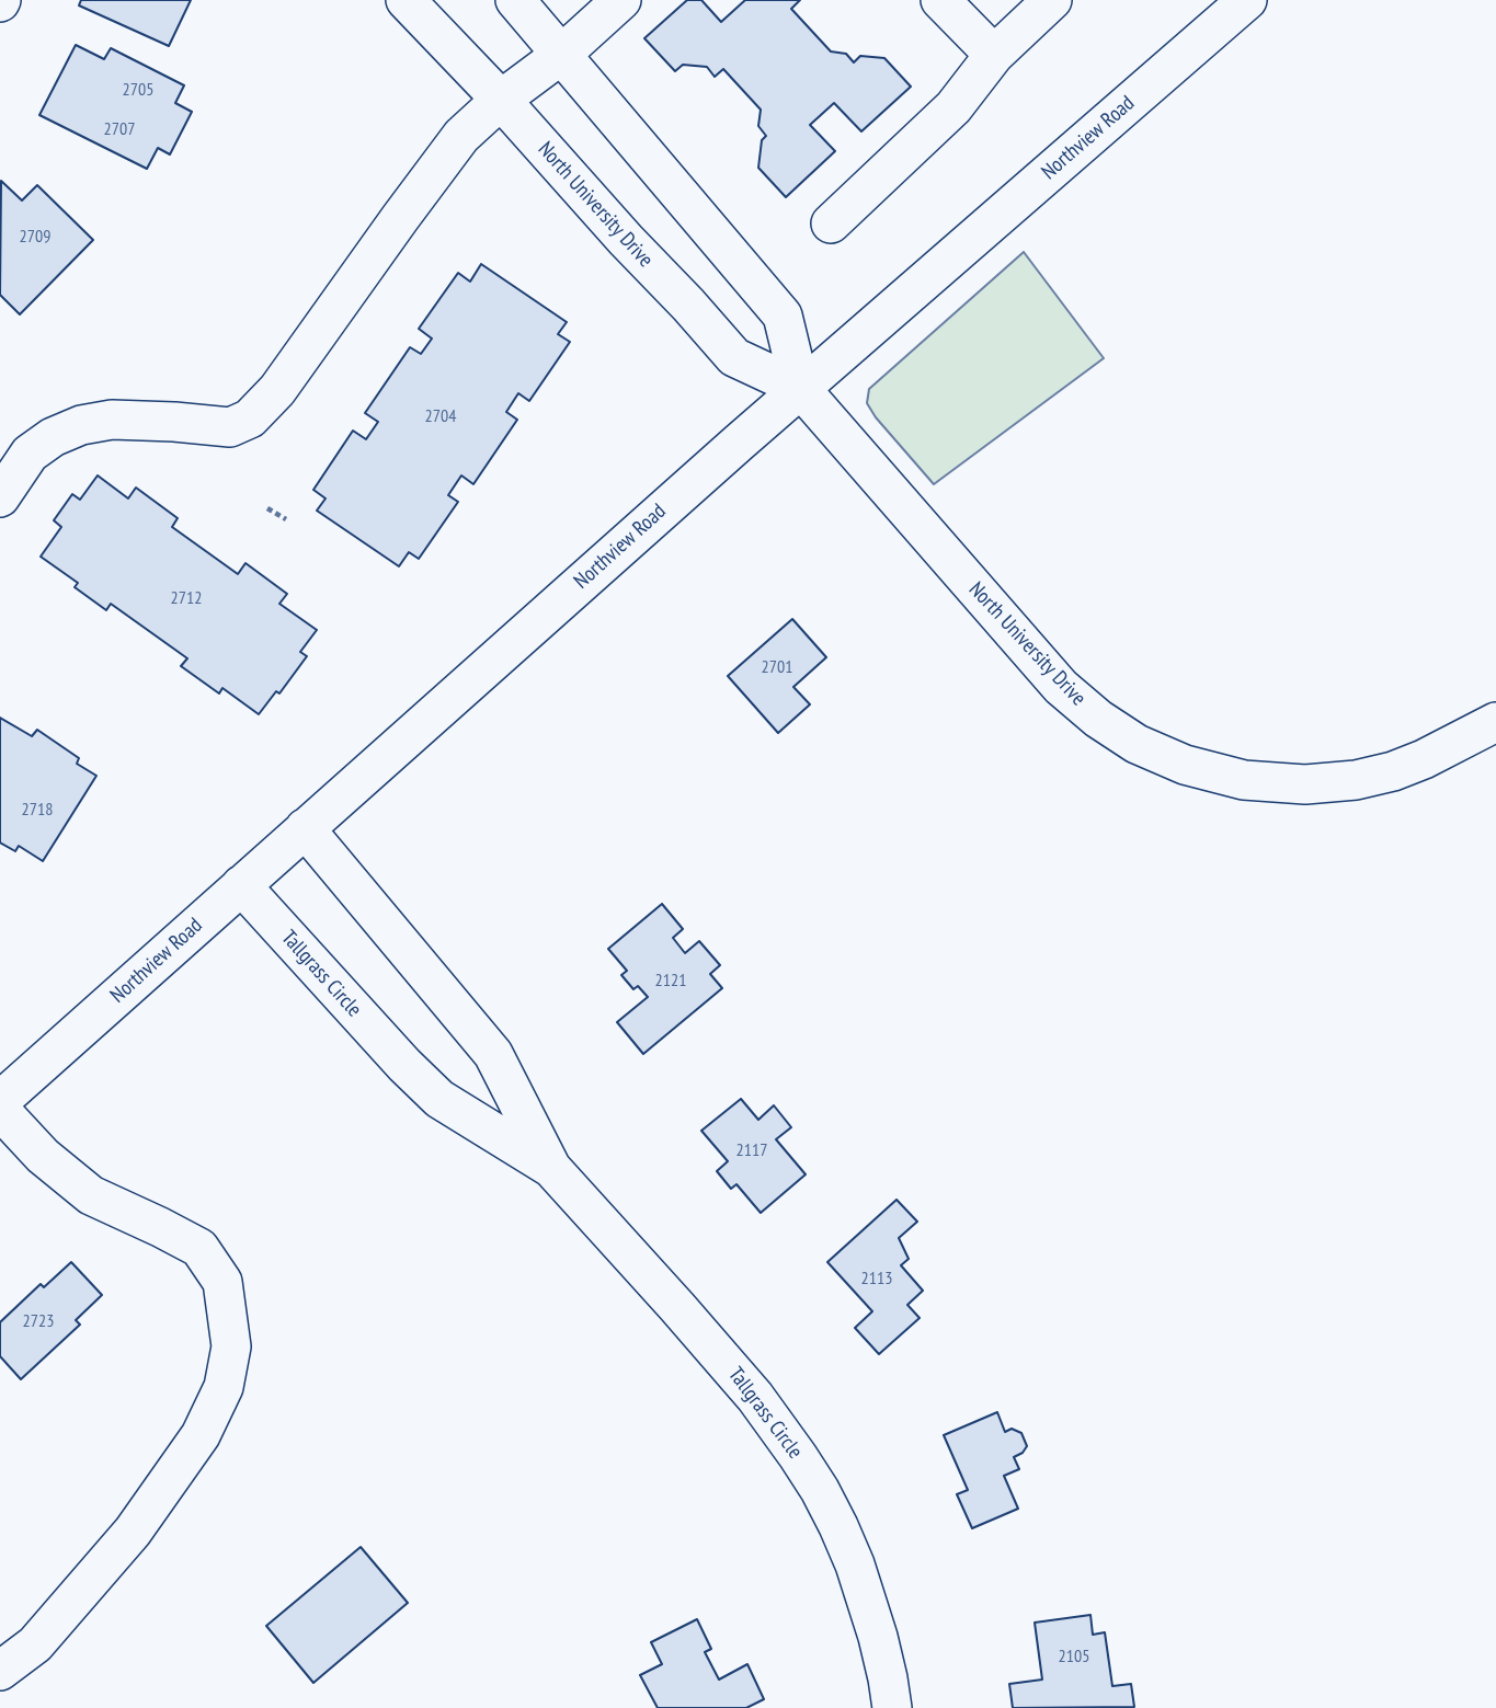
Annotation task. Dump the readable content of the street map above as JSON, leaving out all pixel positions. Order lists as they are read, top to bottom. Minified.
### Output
{"streets":{"street":["Northview Road","North University Drive","Tallgrass Circle"]},"crossings":[["Northview Road","North University Drive"],["Northview Road","Tallgrass Circle"]],"house_numbers":["2705","2707","2709","2704","2712","2701","2718","2121","2117","2113","2723","2105"]}
